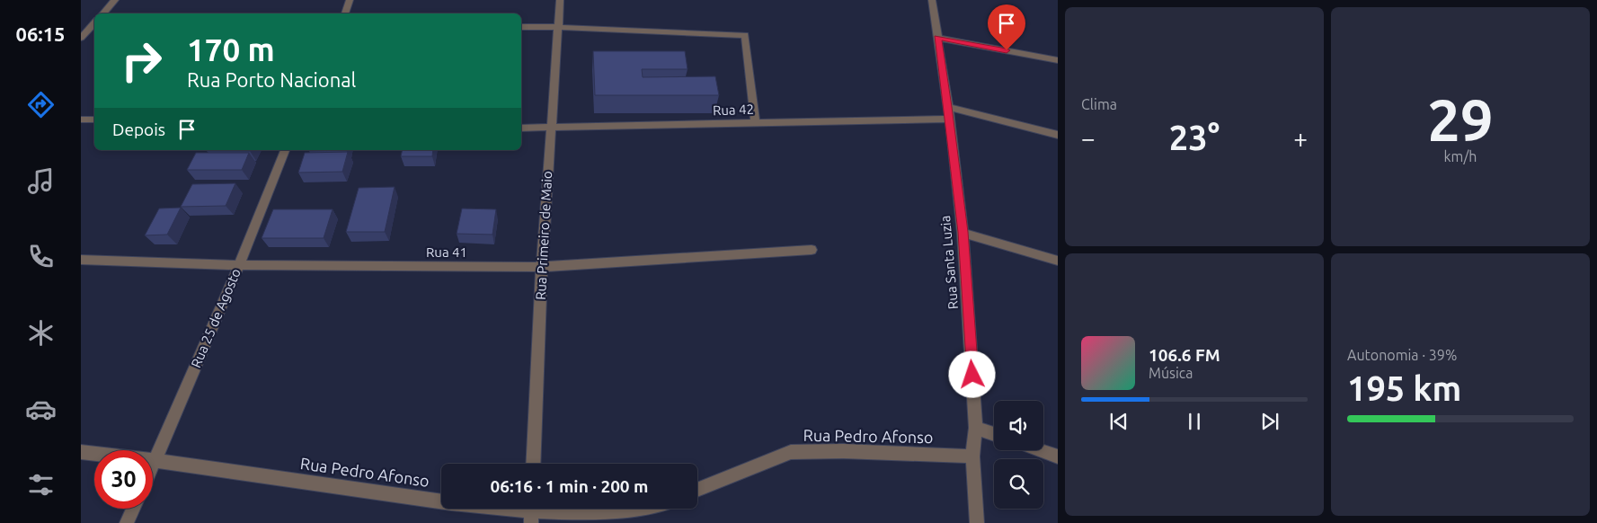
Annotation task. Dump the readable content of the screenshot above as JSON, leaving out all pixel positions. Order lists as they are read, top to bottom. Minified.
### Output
{"streets":{"street":["Rua 42","Rua Primeiro de Maio","Rua 41","Rua Santa Luzia","Rua 25 de Agosto","Rua Pedro Afonso"]},"crossings":[["Rua 42","Rua Primeiro de Maio"],["Rua 42","Rua Santa Luzia"],["Rua Primeiro de Maio","Rua 41"],["Rua 41","Rua 25 de Agosto"],["Rua Santa Luzia","Rua Pedro Afonso"],["Rua 25 de Agosto","Rua Pedro Afonso"]],"page":{"tabs":"06:15","tile":["Clima",["29","km/h"],["Autonomia · 39%","195 km"]],"turn":["170 m","Rua Porto Nacional"],"then":"Depois","heat":["−","23°","+"],"song":["106.6 FM","Música"],"limit":"30","trip":"06:16 · 1 min · 200 m"}}
